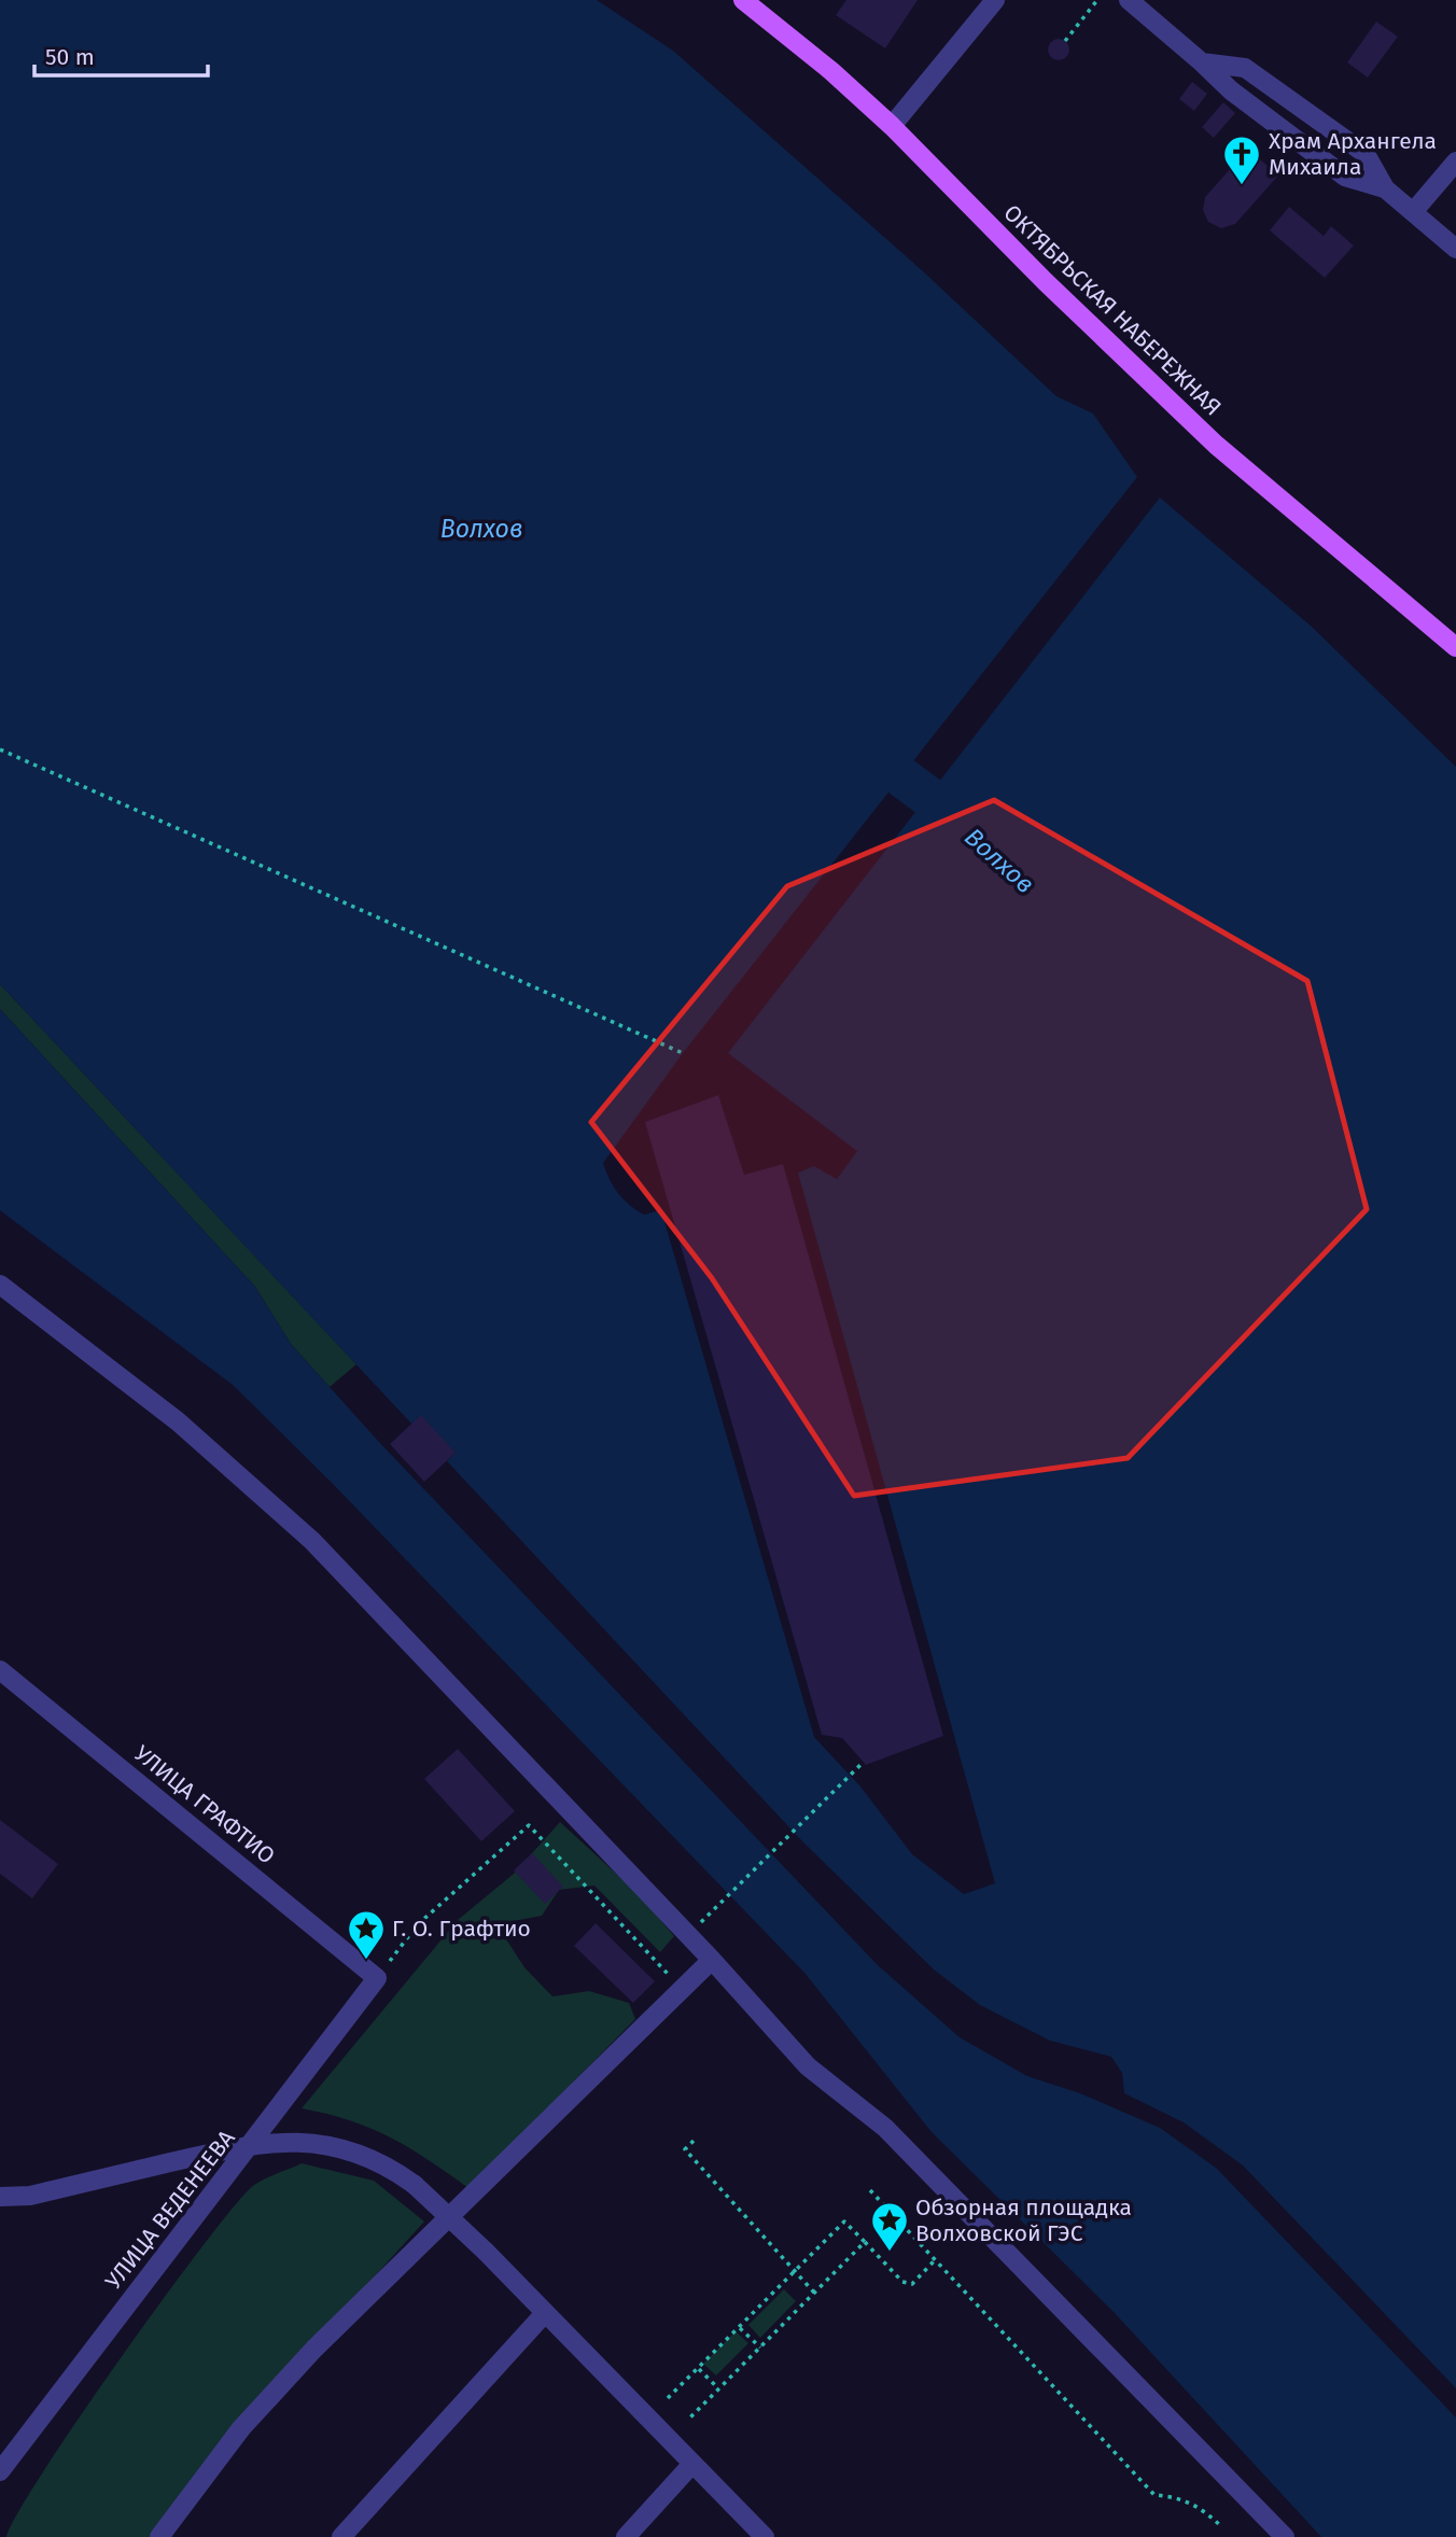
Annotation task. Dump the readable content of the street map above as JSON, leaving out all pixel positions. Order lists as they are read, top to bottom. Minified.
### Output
{"streets":{"main road":["ОКТЯБРЬСКАЯ НАБЕРЕЖНАЯ"],"street":["УЛИЦА ГРАФТИО","УЛИЦА ВЕДЕНЕЕВА"]},"crossings":[["УЛИЦА ГРАФТИО","УЛИЦА ВЕДЕНЕЕВА"]],"water":["Волхов"],"places":{"church":["Храм Архангела Михаила"],"place":["Г. О. Графтио","Обзорная площадка Волховской ГЭС"]},"scale_bar":"50 m"}
